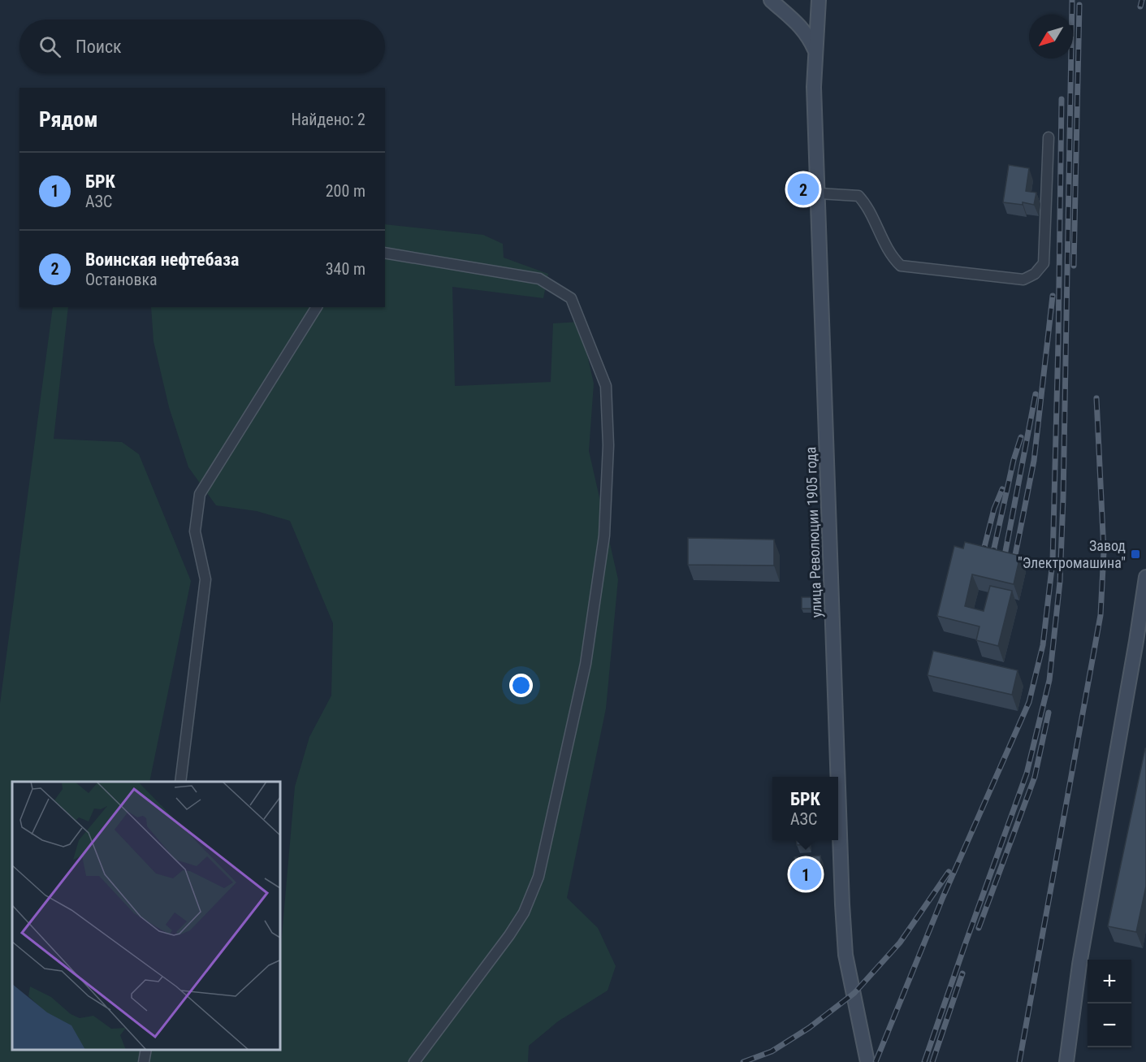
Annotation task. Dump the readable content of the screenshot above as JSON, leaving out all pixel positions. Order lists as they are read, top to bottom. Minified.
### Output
{"streets":{"main road":["улица Революции 1905 года"]},"places":{"transit":["Завод \"Электромашина\""]},"north":"bottom left","page":{"search":"Поиск","heading":["Рядом","Найдено: 2"],"list":[{"mark":"1","name":"БРК","note":"АЗС","value":"200 m"},{"mark":"2","name":"Воинская нефтебаза","note":"Остановка","value":"340 m"}],"pins":["2","1"],"popup":["БРК","АЗС"],"map_buttons":["+","−"]}}
